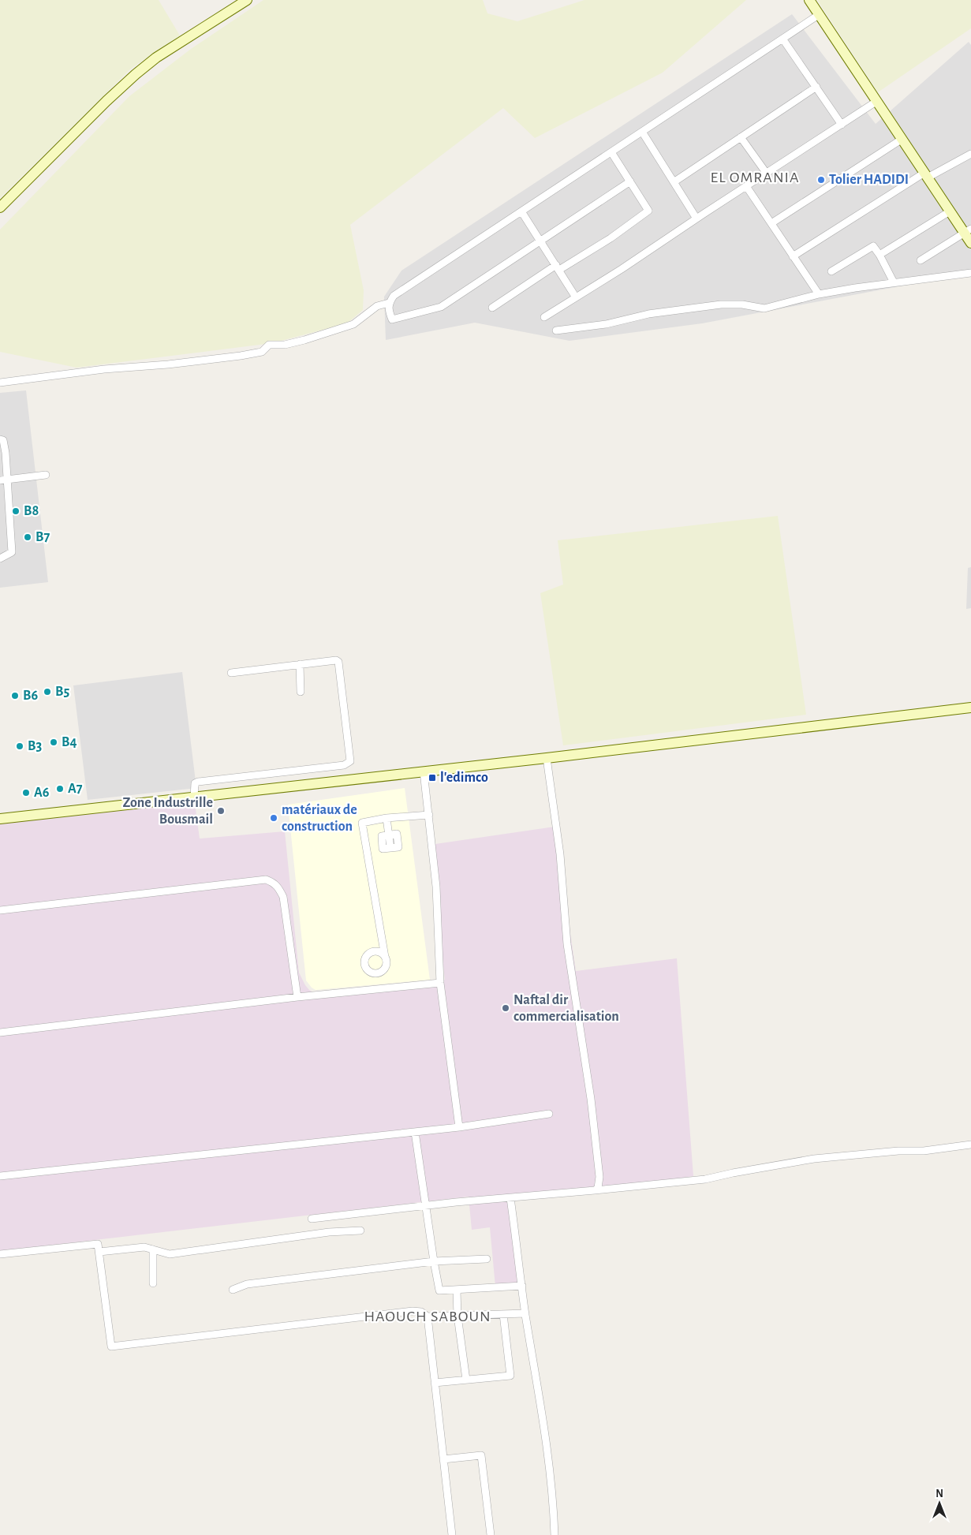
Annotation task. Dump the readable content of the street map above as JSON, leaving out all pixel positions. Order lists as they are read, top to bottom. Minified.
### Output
{"districts":["EL OMRANIA","HAOUCH SABOUN"],"places":{"other":["Tolier HADIDI","B8","B7","B5","B6","B4","B3","A7","A6","Zone Industrille Bousmail","matériaux de construction","Naftal dir commercialisation"],"transit":["l'edimco"]},"north":"top"}
